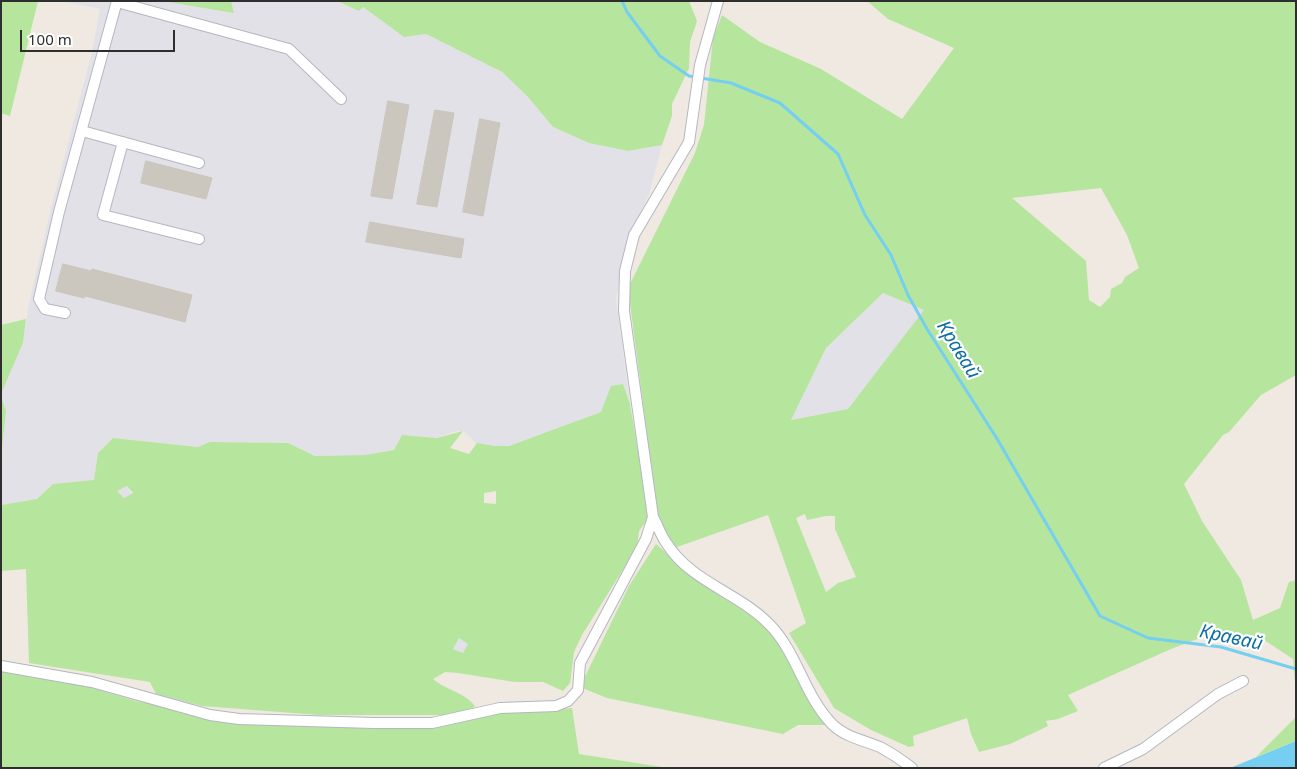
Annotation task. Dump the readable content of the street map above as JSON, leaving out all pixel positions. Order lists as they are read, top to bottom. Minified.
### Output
{"water":["Кравай"],"scale_bar":"100 m"}
